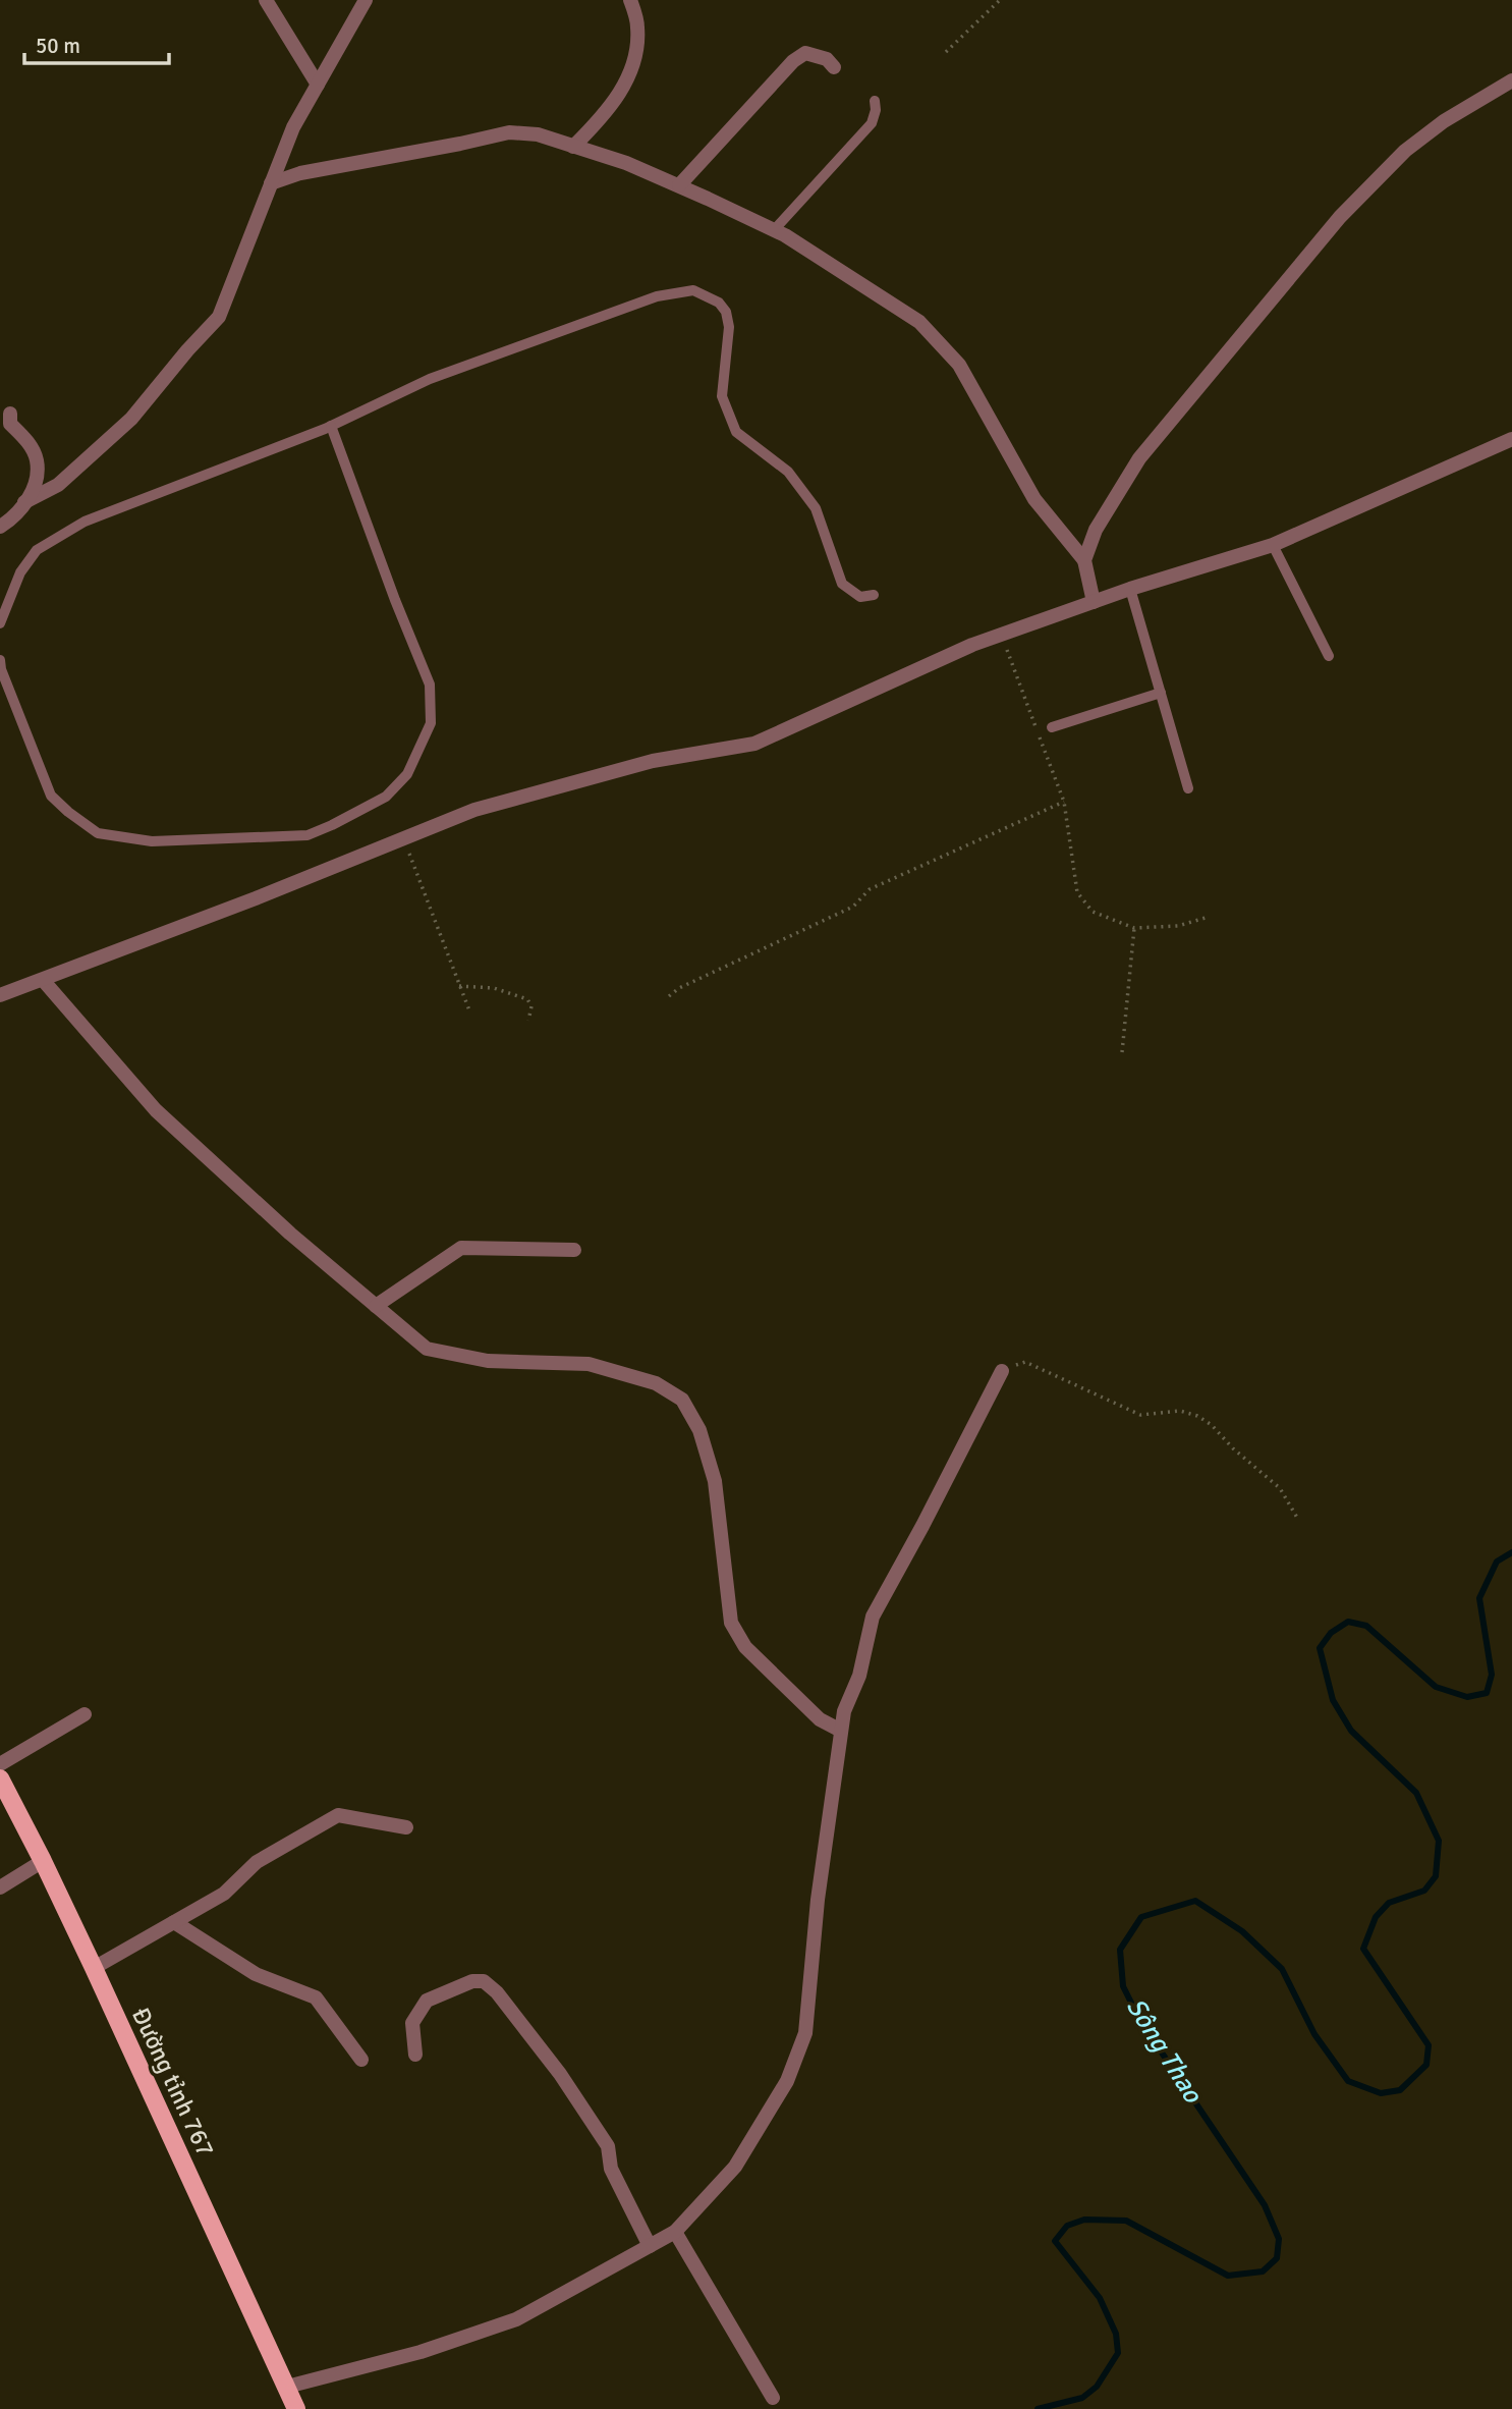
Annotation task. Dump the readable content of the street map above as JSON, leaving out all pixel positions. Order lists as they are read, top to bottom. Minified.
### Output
{"streets":{"main road":["Đường tỉnh 767"]},"water":["Sông Thao"],"scale_bar":"50 m"}
